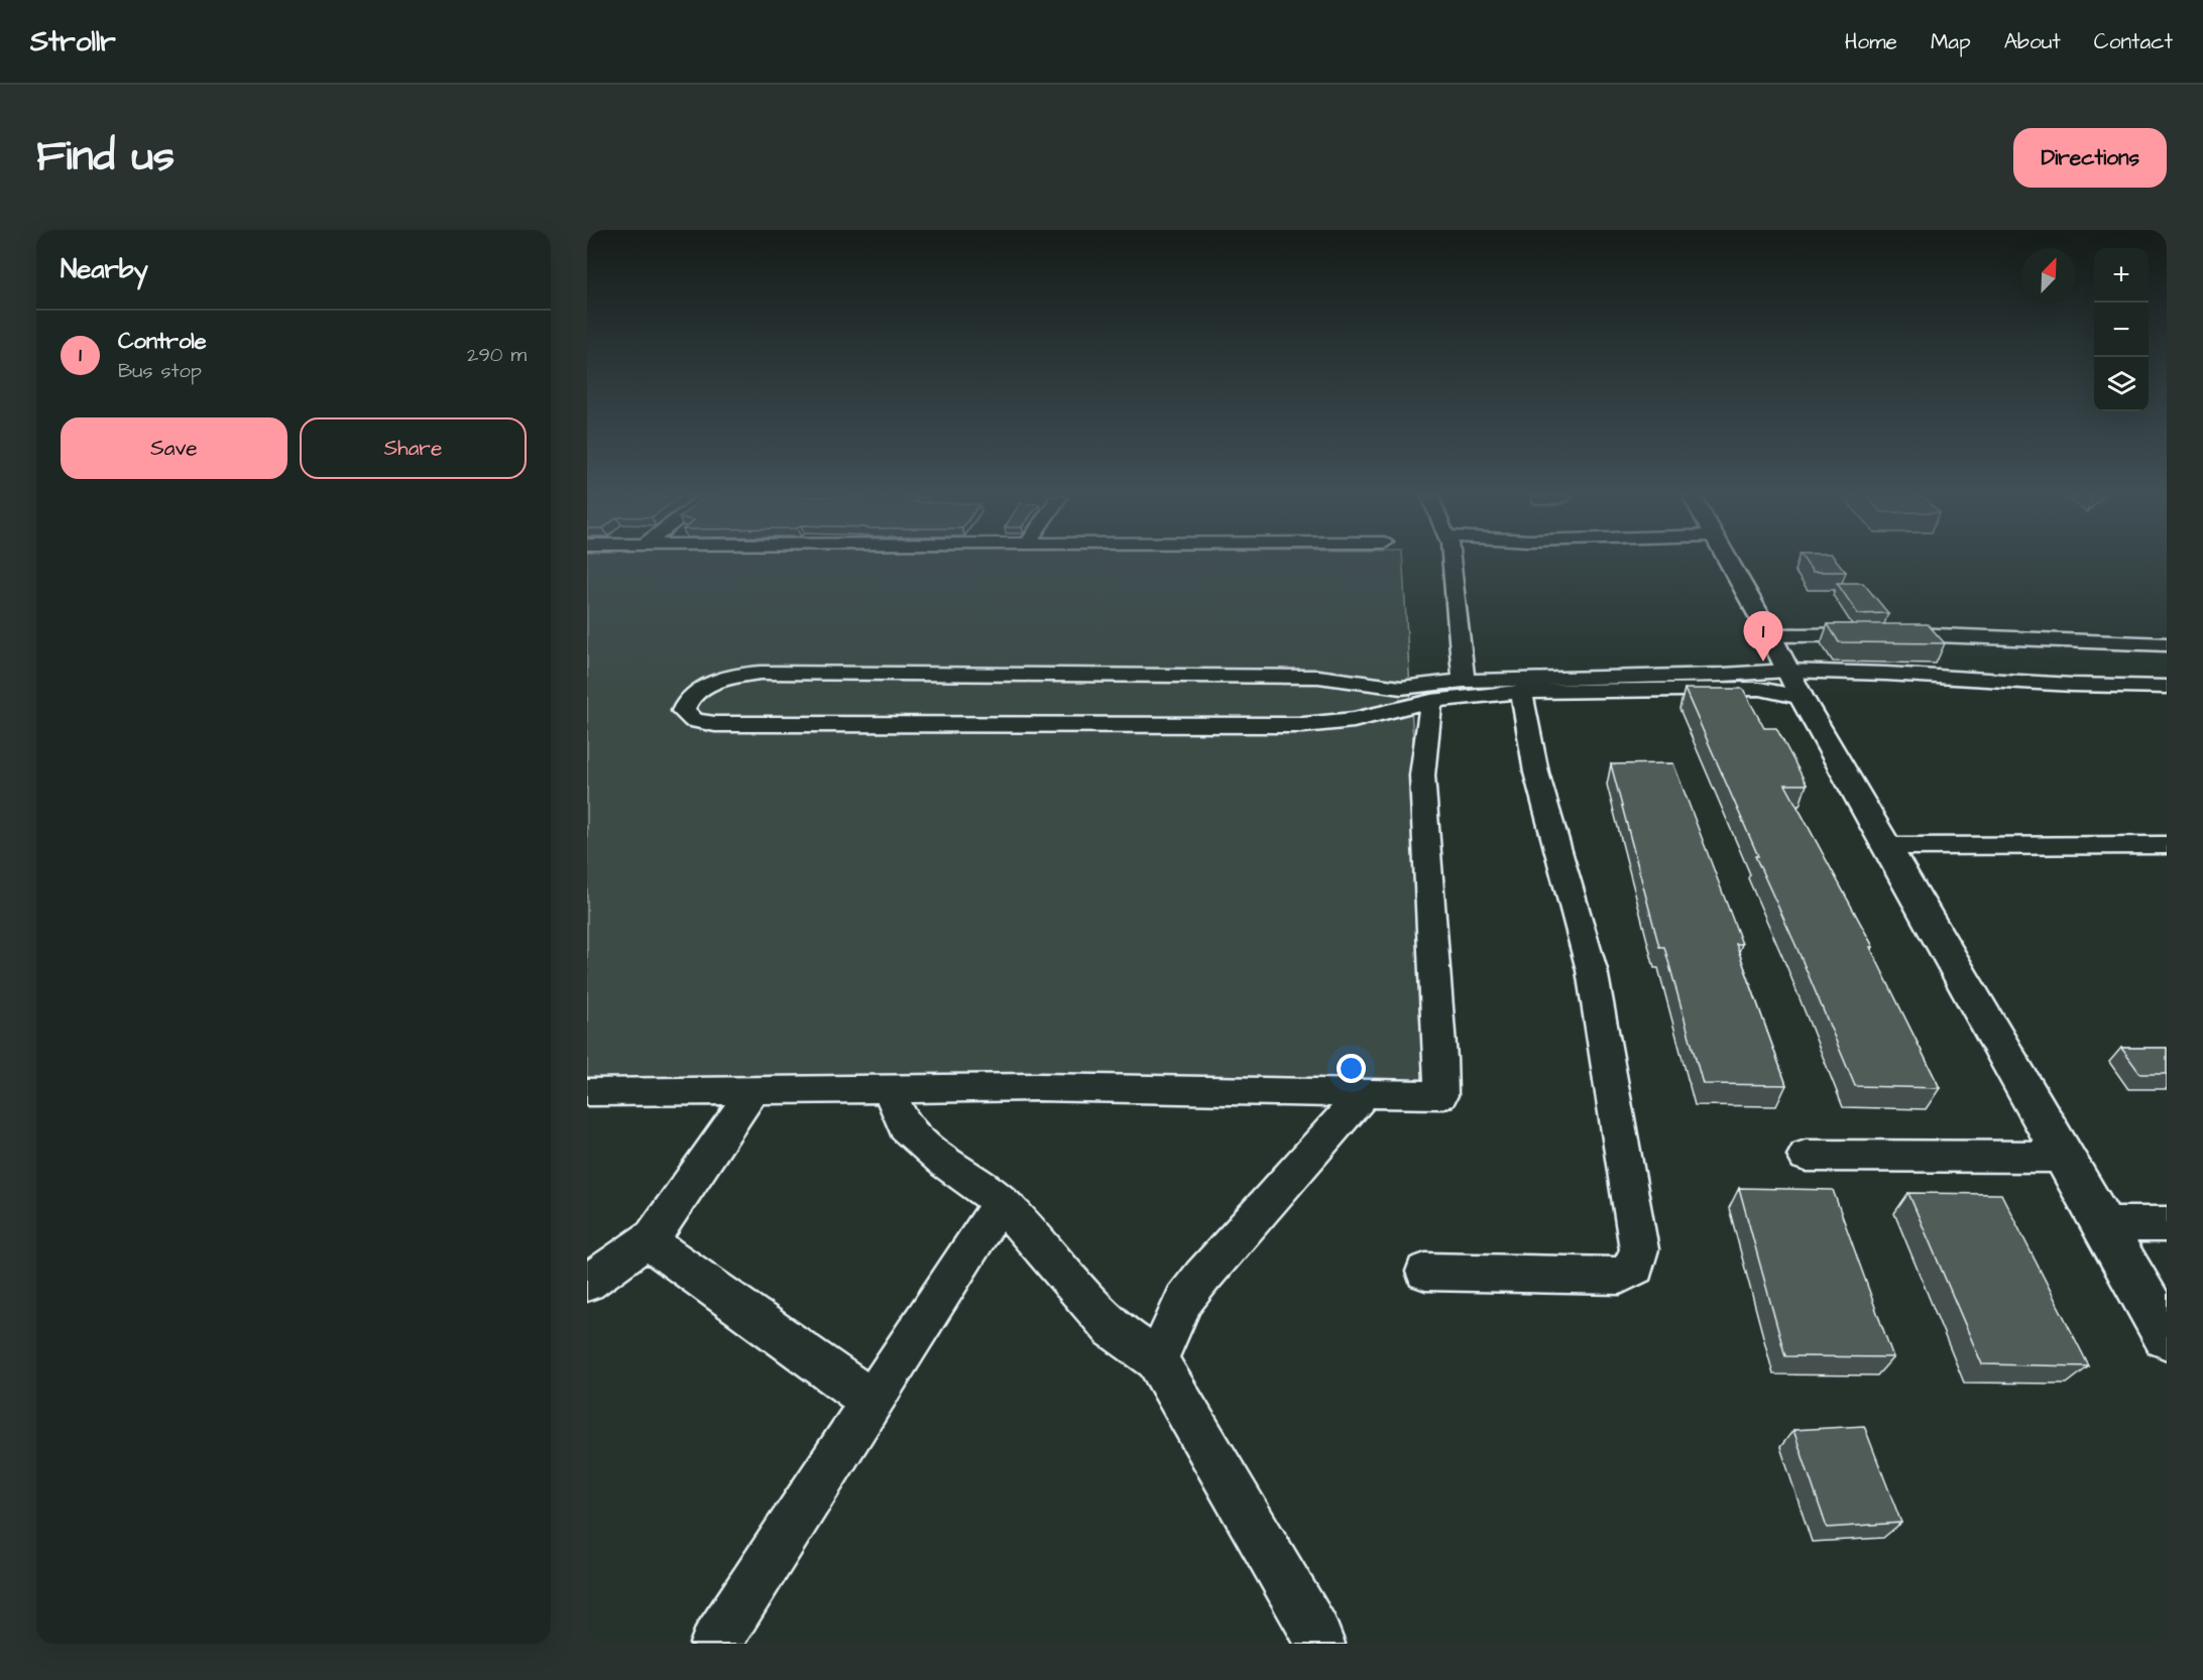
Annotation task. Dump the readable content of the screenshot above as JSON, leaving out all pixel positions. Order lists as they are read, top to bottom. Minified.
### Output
{"north":"top right","page":{"header":"Strollr","nav":["Home","Map","About","Contact"],"title":"Find us","buttons":["Directions",["Save","Share"]],"heading":"Nearby","map_buttons":["+","−"],"list":[{"mark":"1","name":"Controle","note":"Bus stop","value":"290 m"}],"pins":"1"}}
